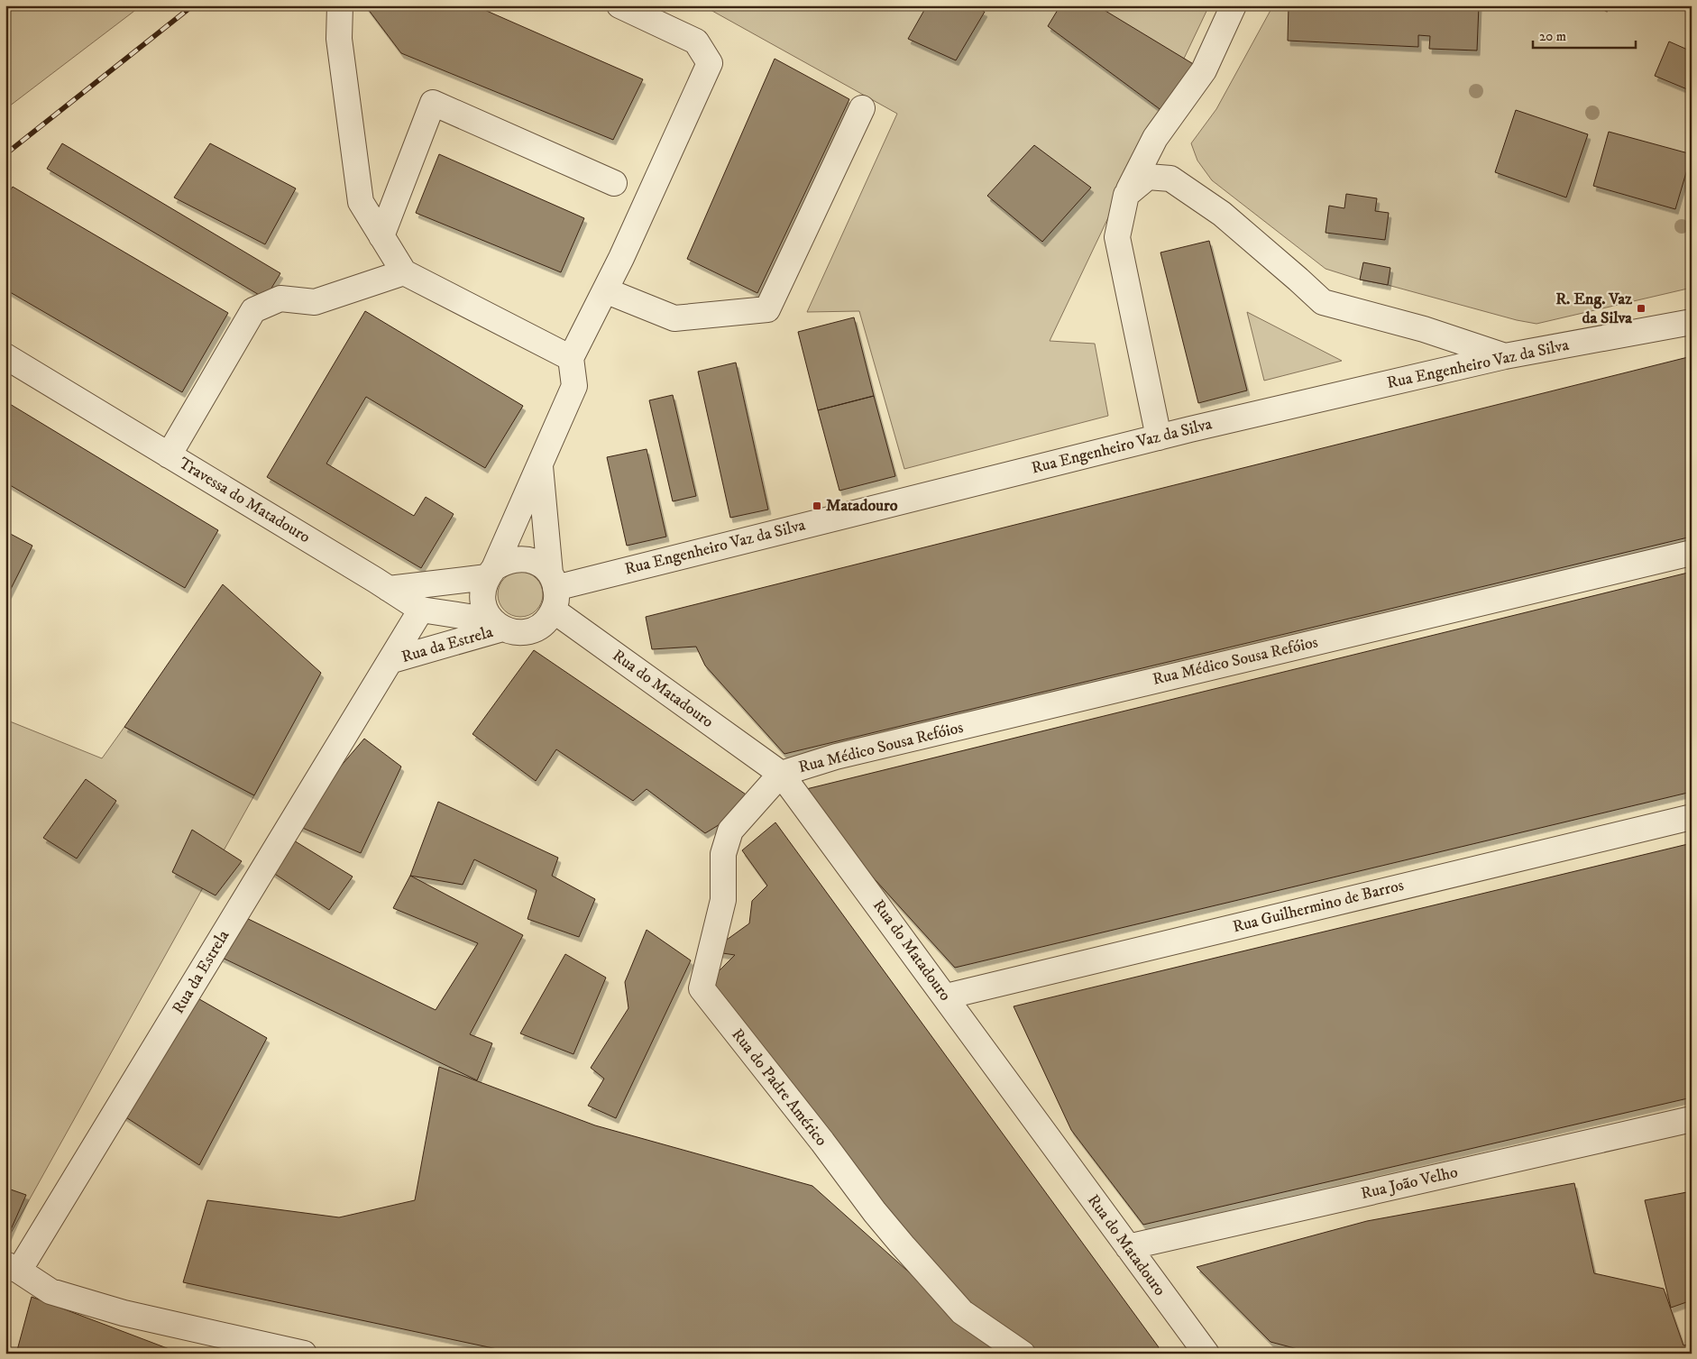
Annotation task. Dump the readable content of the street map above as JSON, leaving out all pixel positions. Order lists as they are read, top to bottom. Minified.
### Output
{"streets":{"street":["Rua Engenheiro Vaz da Silva","Travessa do Matadouro","Rua da Estrela","Rua Médico Sousa Refóios","Rua do Matadouro","Rua Guilhermino de Barros","Rua do Padre Américo","Rua João Velho"]},"crossings":[["Rua Engenheiro Vaz da Silva","Travessa do Matadouro"],["Rua Engenheiro Vaz da Silva","Rua da Estrela"],["Rua Engenheiro Vaz da Silva","Rua do Matadouro"],["Travessa do Matadouro","Rua da Estrela"],["Travessa do Matadouro","Rua do Matadouro"],["Rua da Estrela","Rua do Matadouro"],["Rua Médico Sousa Refóios","Rua do Matadouro"],["Rua Médico Sousa Refóios","Rua do Padre Américo"],["Rua do Matadouro","Rua Guilhermino de Barros"],["Rua do Matadouro","Rua do Padre Américo"],["Rua do Matadouro","Rua João Velho"]],"places":{"transit":["R. Eng. Vaz da Silva","Matadouro"]},"scale_bar":"20 m"}
